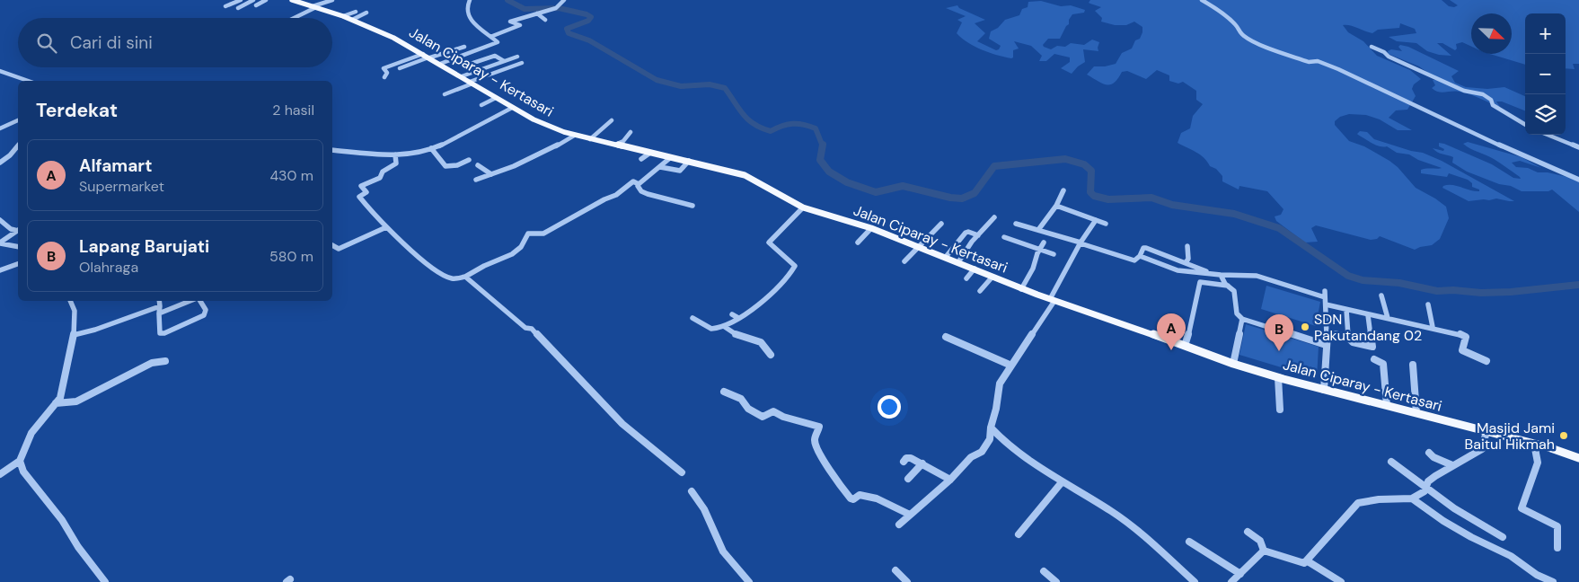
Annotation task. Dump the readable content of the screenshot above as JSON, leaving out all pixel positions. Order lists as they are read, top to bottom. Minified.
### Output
{"streets":{"main road":["Jalan Ciparay - Kertasari"]},"places":["SDN Pakutandang 02","Masjid Jami Baitul Hikmah"],"north":"bottom right","page":{"map_buttons":["+","−"],"search":"Cari di sini","heading":["Terdekat","2 hasil"],"list":[{"mark":"A","name":"Alfamart","note":"Supermarket","value":"430 m"},{"mark":"B","name":"Lapang Barujati","note":"Olahraga","value":"580 m"}],"pins":["A","B"]}}
